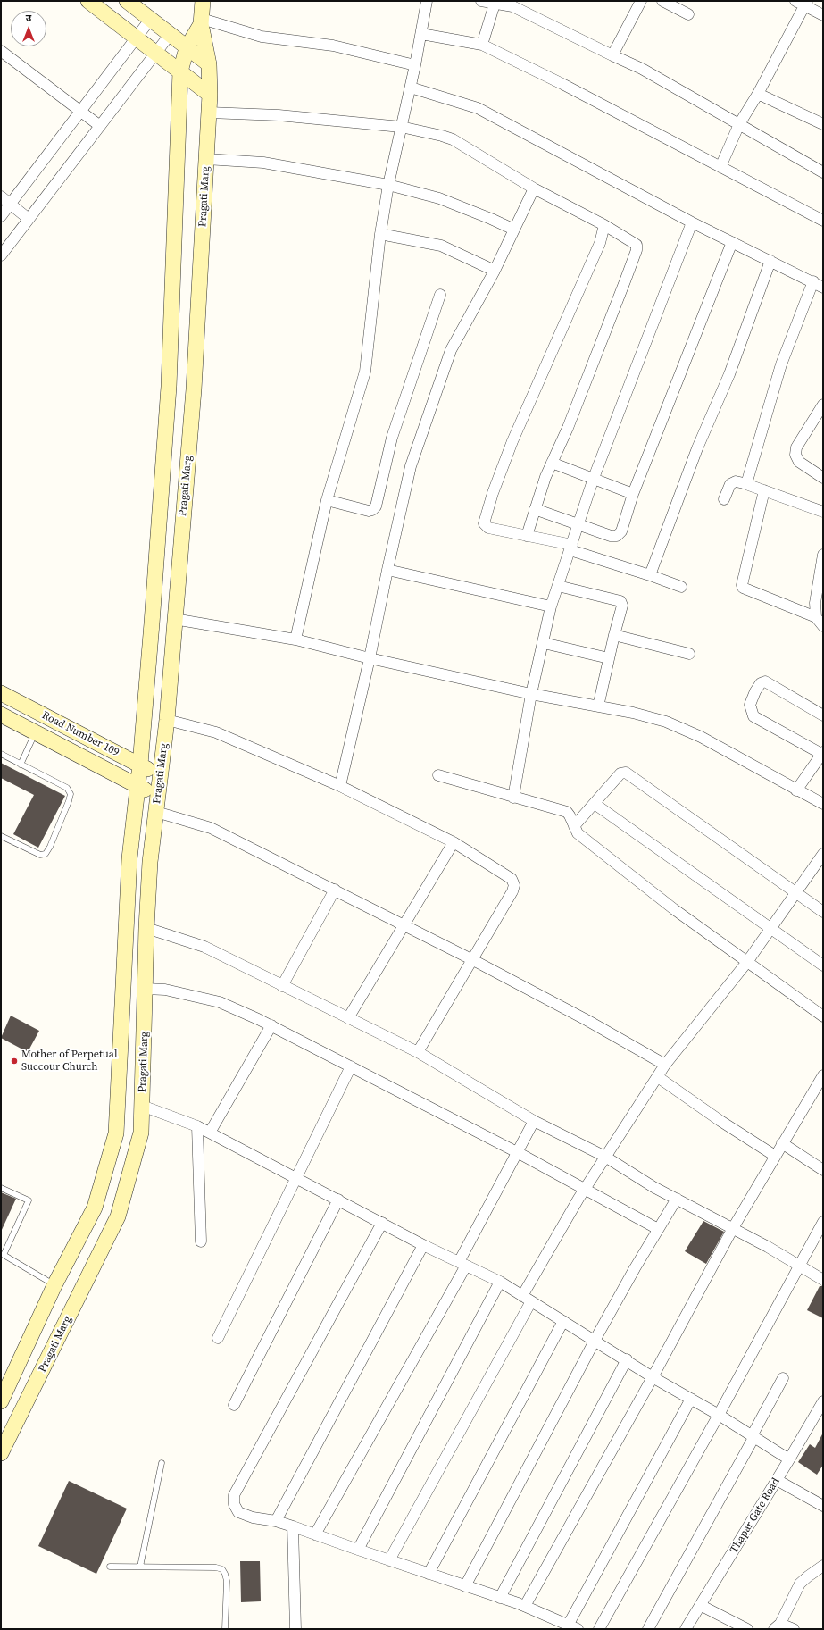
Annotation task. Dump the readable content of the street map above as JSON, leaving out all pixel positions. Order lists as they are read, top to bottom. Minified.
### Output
{"streets":{"main road":["Pragati Marg","Road Number 109"],"street":["Thapar Gate Road"]},"crossings":[["Pragati Marg","Road Number 109"]],"places":["Mother of Perpetual Succour Church"],"north":"top"}
